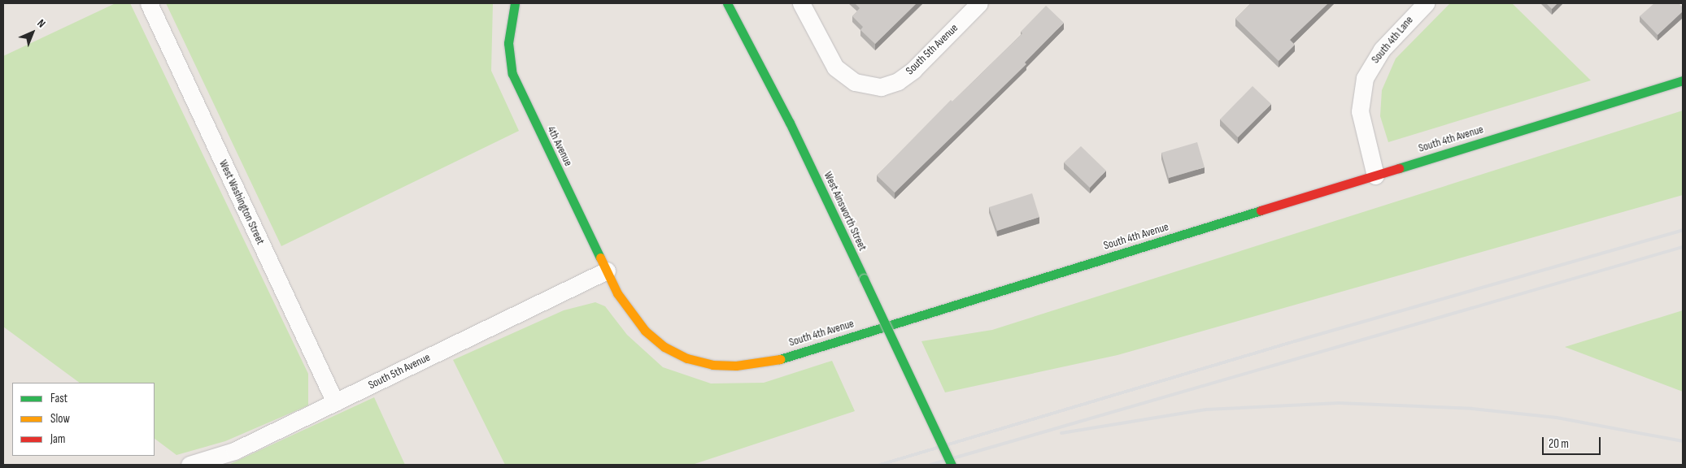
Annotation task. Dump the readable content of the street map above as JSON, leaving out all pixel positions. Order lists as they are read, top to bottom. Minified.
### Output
{"streets":{"street":["South 4th Lane","South 5th Avenue","South 4th Avenue","4th Avenue","West Washington Street","West Ainsworth Street"]},"crossings":[["South 4th Lane","South 4th Avenue"],["South 5th Avenue","4th Avenue"],["South 5th Avenue","West Washington Street"],["South 4th Avenue","4th Avenue"]],"legend":["Fast","Slow","Jam"],"scale_bar":"20 m","north":"top right"}
